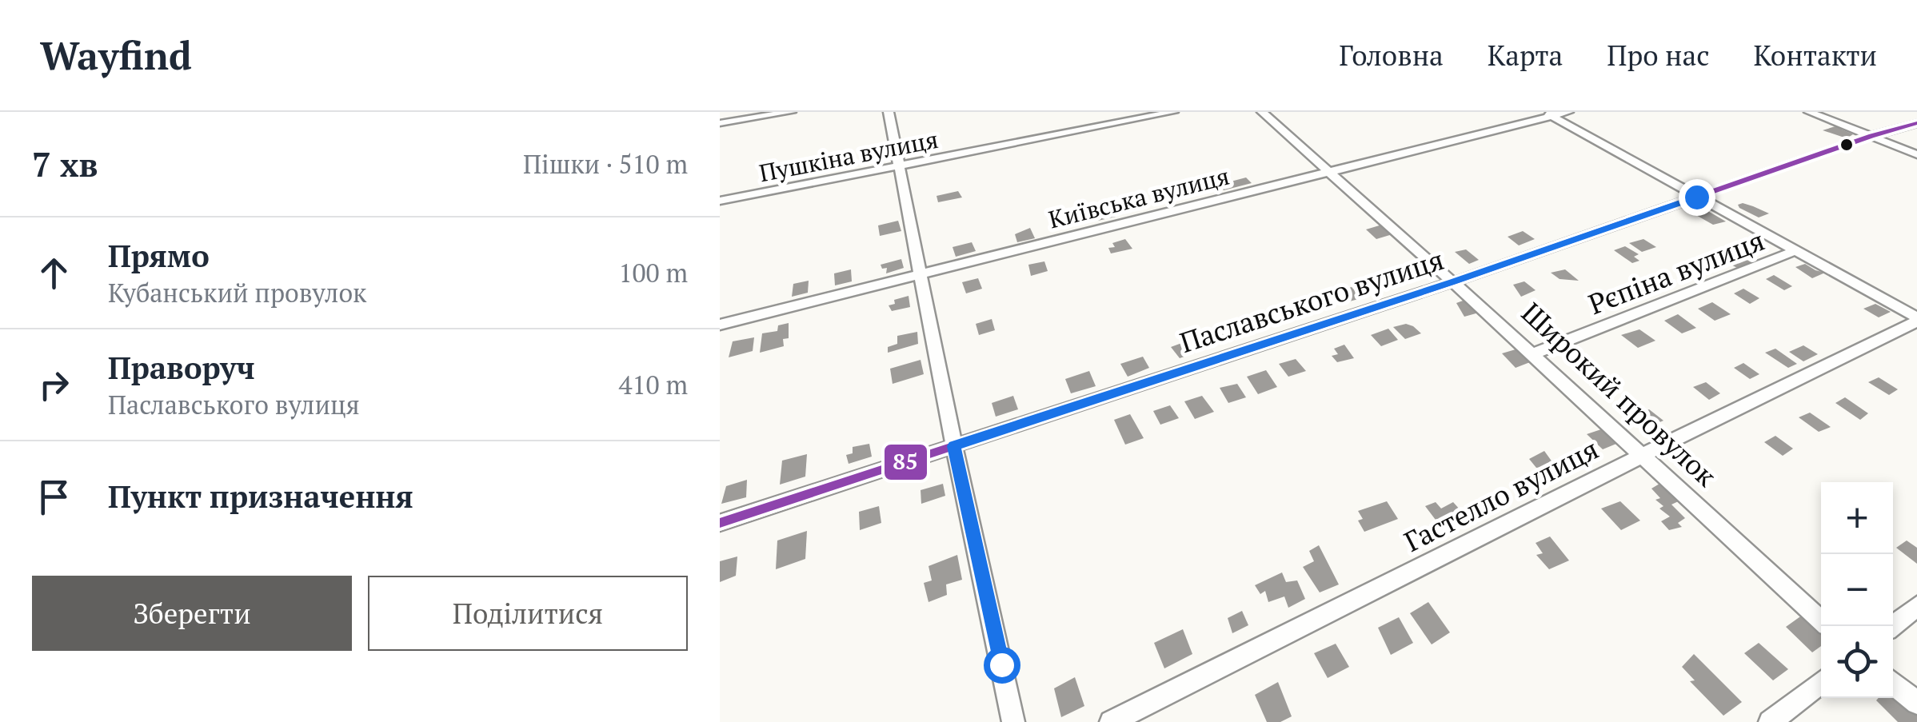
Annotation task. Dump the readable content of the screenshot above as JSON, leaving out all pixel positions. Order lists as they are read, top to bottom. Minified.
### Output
{"streets":{"street":["Пушкіна вулиця","Київська вулиця","Рєпіна вулиця","Паславського вулиця","Широкий провулок","Гастелло вулиця"]},"crossings":[["Київська вулиця","Широкий провулок"],["Рєпіна вулиця","Широкий провулок"],["Паславського вулиця","Широкий провулок"],["Широкий провулок","Гастелло вулиця"]],"lines":["transit line 85"],"page":{"header":"Wayfind","nav":["Головна","Карта","Про нас","Контакти"],"heading":["7 хв","Пішки · 510 m"],"list":[["Прямо","Кубанський провулок","100 m"],["Праворуч","Паславського вулиця","410 m"],"Пункт призначення"],"map_buttons":["+","−"],"buttons":["Зберегти","Поділитися"]}}
